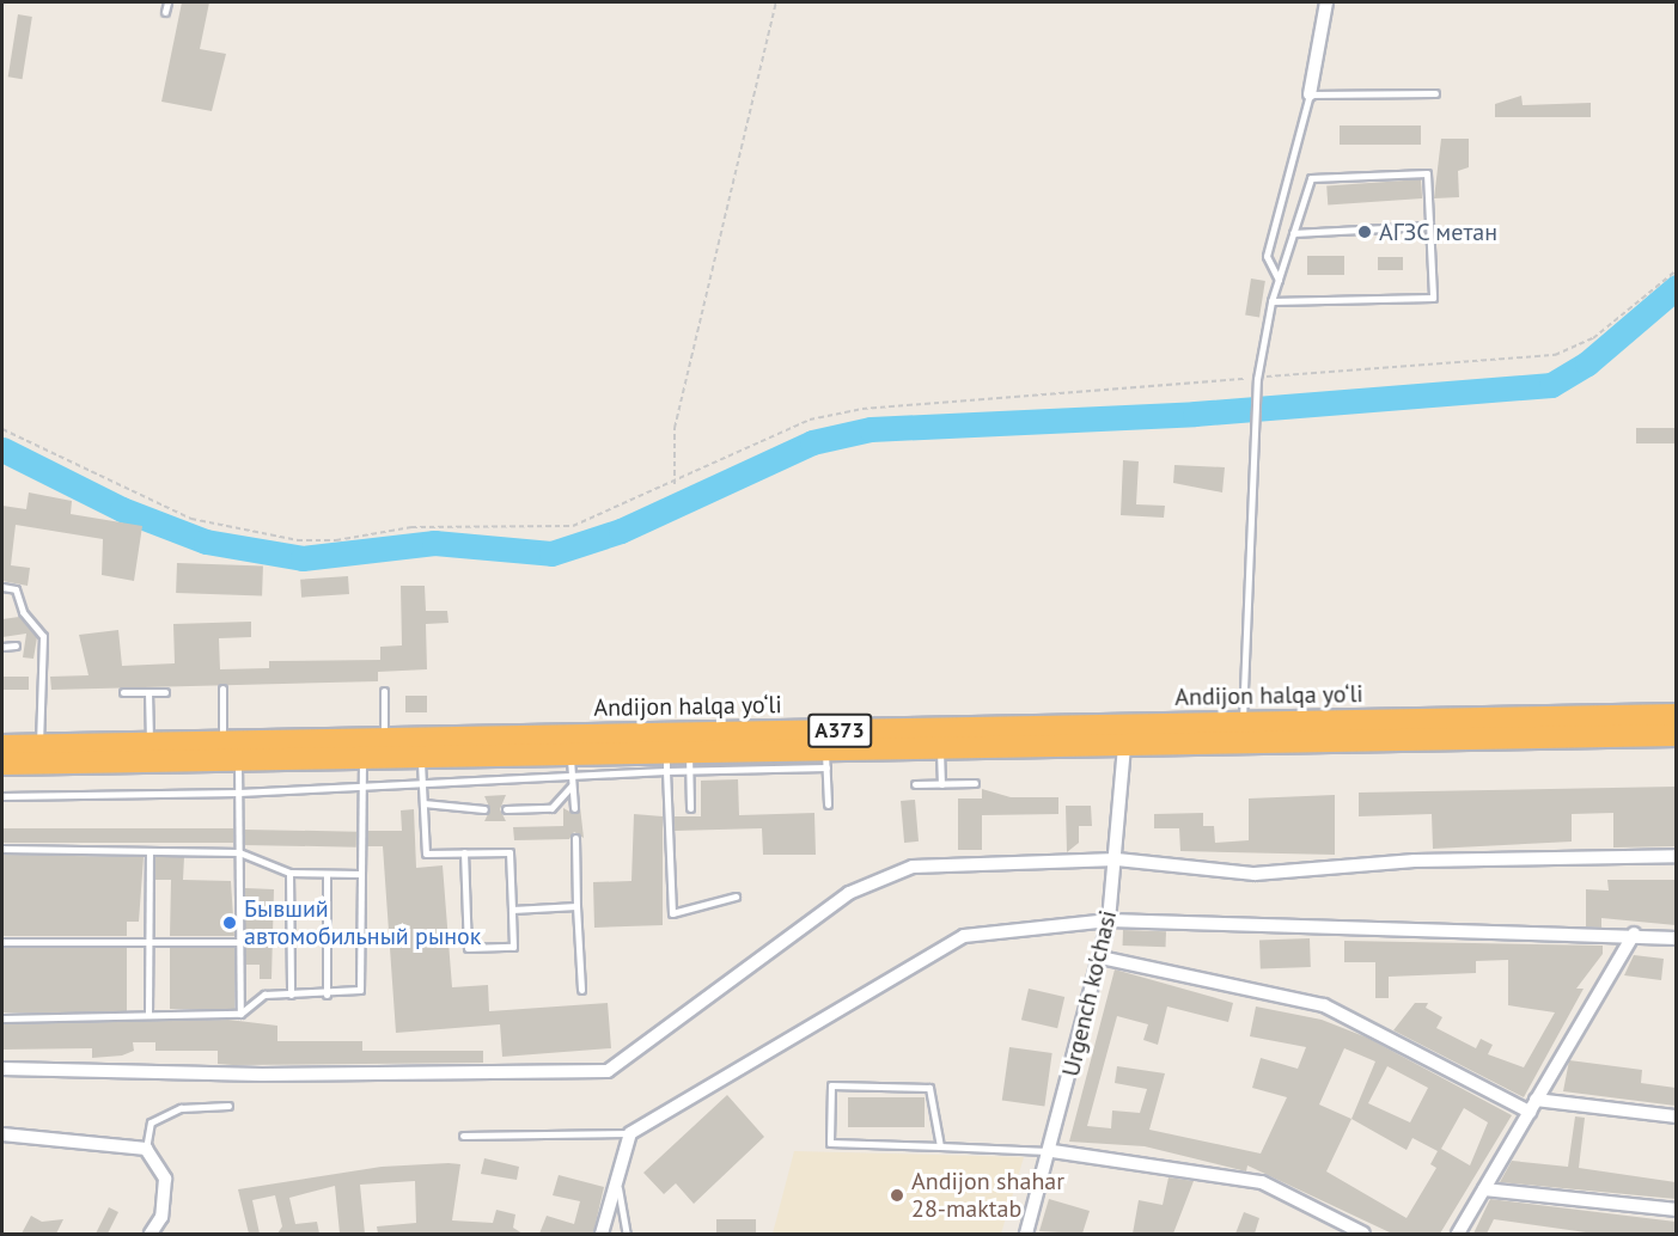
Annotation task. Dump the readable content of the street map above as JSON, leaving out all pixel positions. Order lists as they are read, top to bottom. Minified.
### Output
{"streets":{"highway":["Andijon halqa yo‘li","A373"],"street":["Urgench ko'chasi"]},"crossings":[["Andijon halqa yo‘li","Urgench ko'chasi"]],"places":["АГЗС метан","Бывший автомобильный рынок","Andijon shahar 28-maktab"]}
